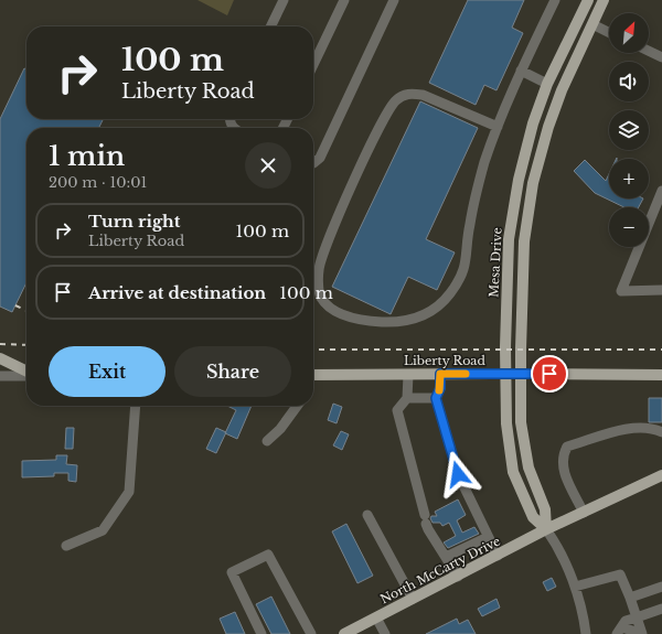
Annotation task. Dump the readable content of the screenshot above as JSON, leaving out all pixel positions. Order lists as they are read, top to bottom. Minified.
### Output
{"streets":{"main road":["Mesa Drive","Liberty Road","North McCarty Drive"]},"crossings":[["Mesa Drive","North McCarty Drive"]],"north":"top right","page":{"map_buttons":["+","−"],"turn":["100 m","Liberty Road"],"heading":["1 min","200 m · 10:01"],"list":[{"name":"Turn right","note":"Liberty Road","value":"100 m"},{"name":"Arrive at destination","value":"100 m"}],"buttons":["Exit","Share"]}}
